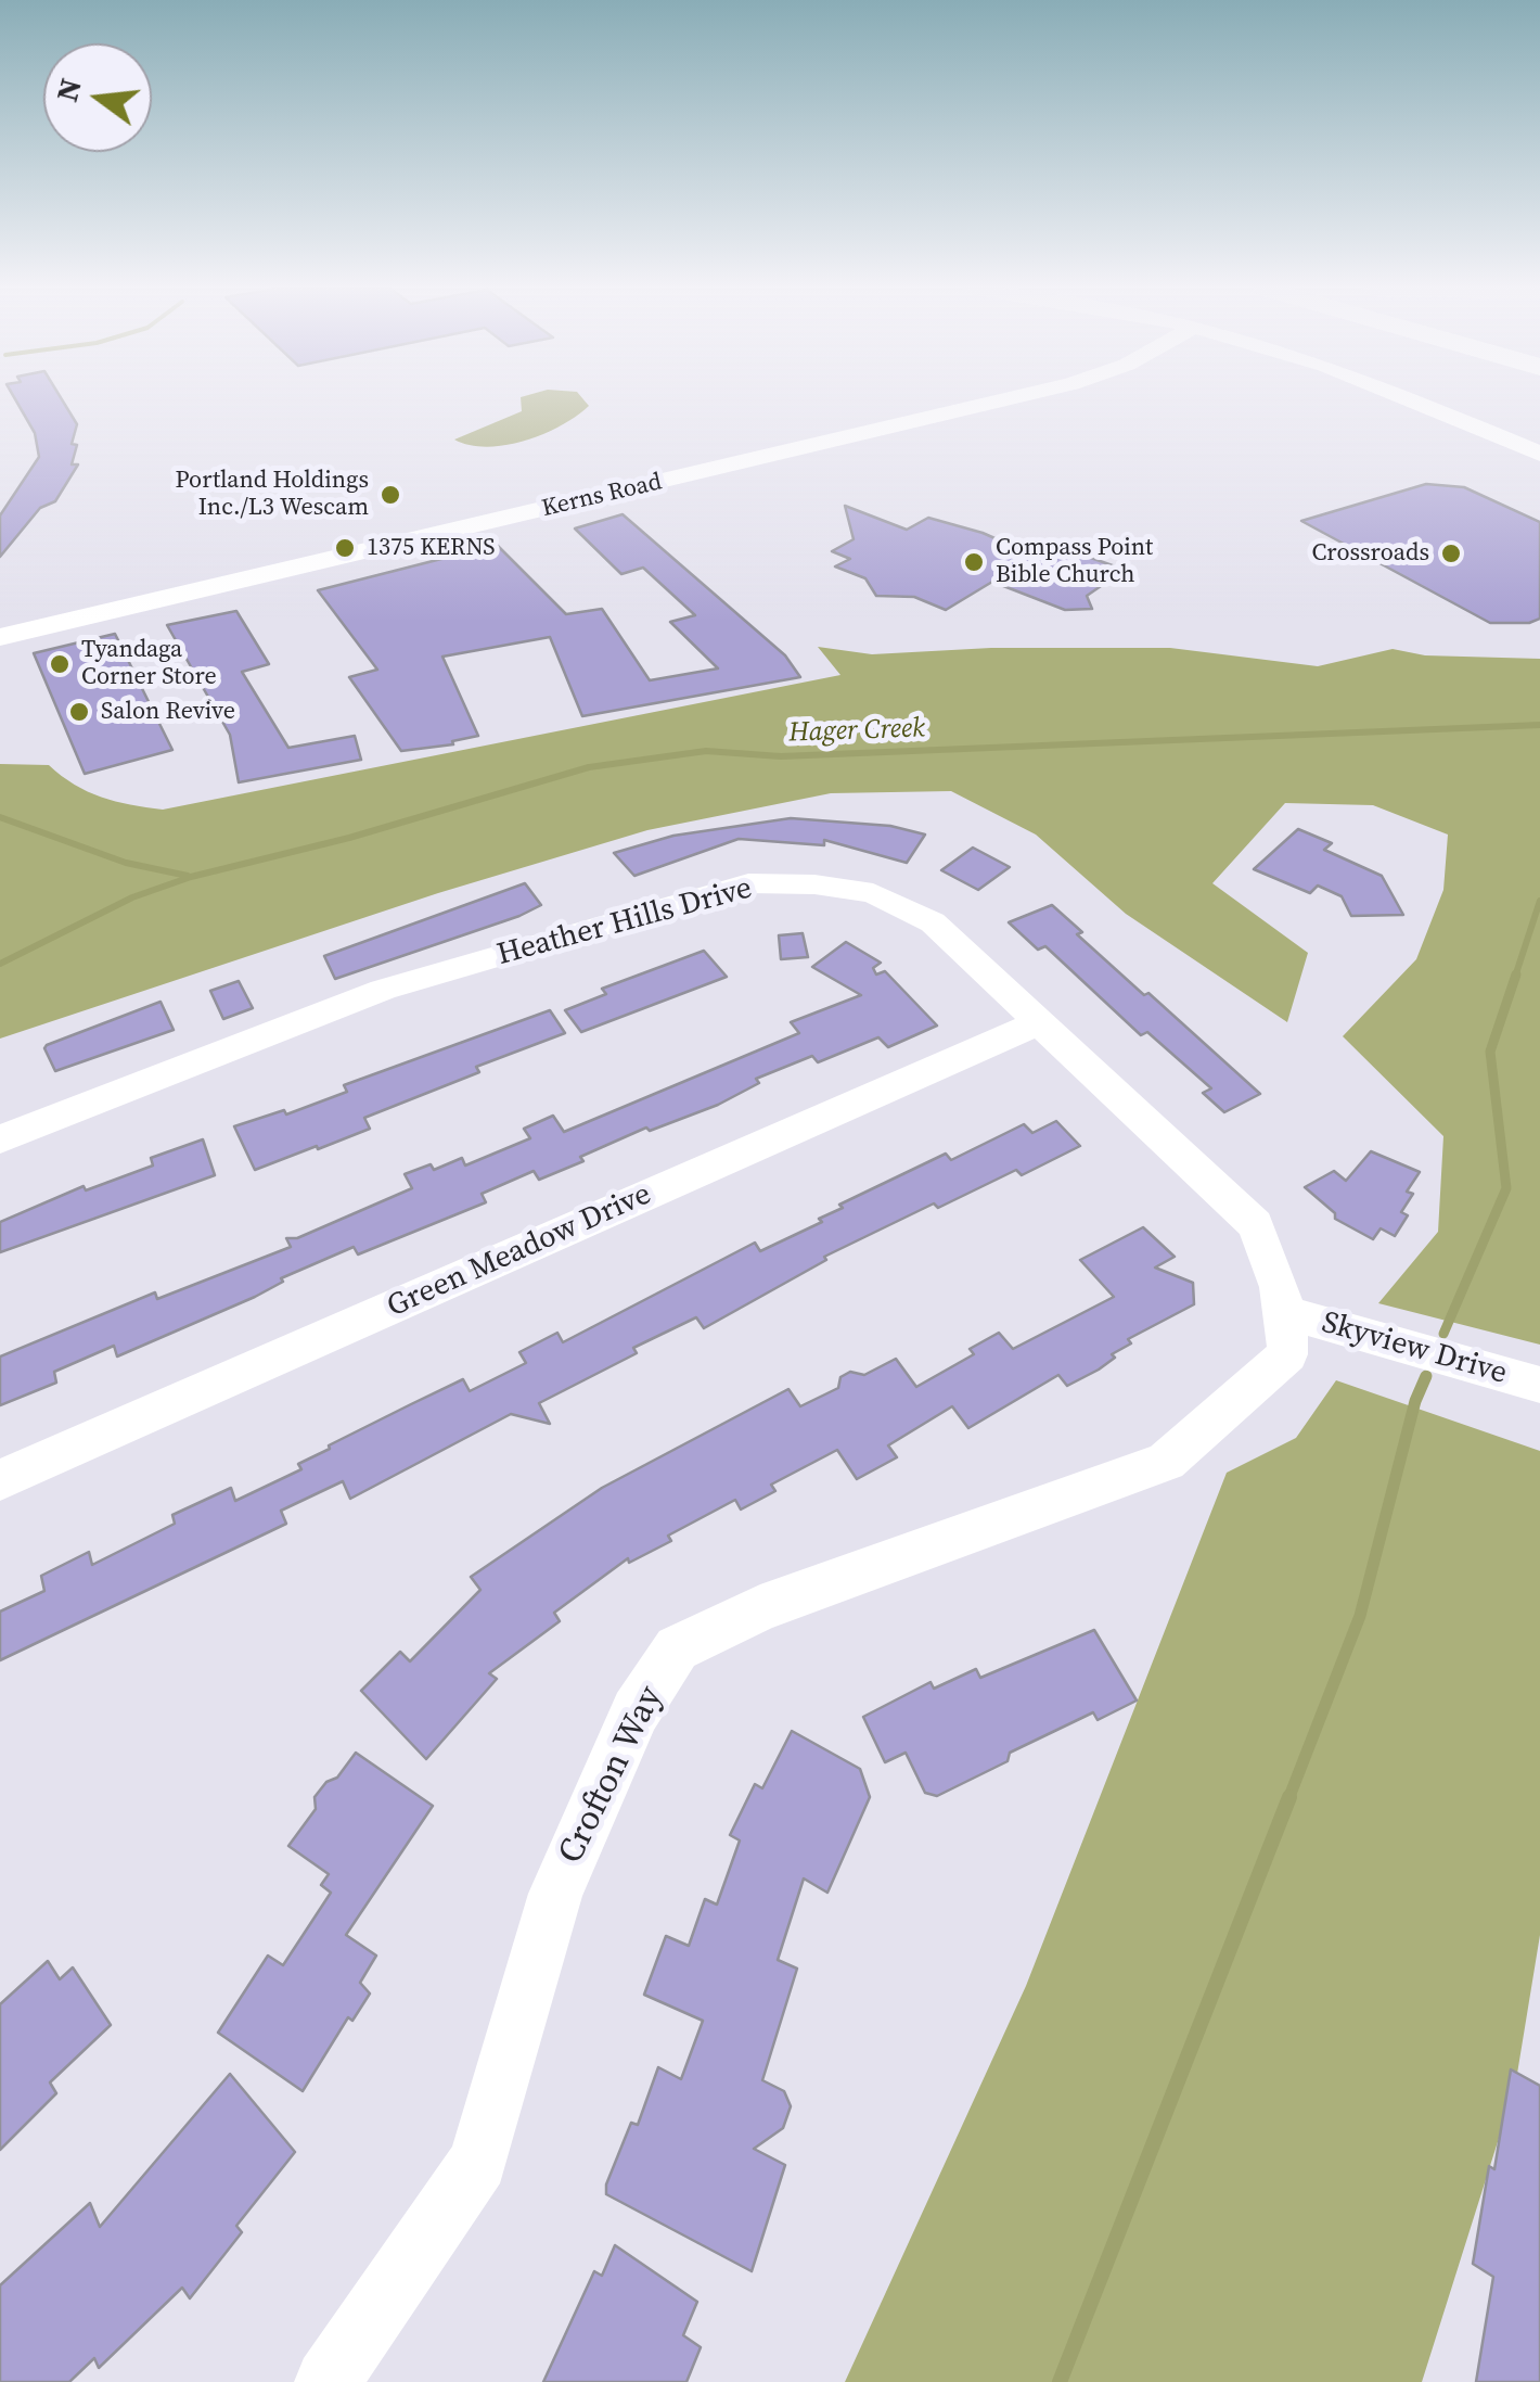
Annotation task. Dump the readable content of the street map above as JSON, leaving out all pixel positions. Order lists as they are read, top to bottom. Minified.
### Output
{"streets":{"street":["Kerns Road","Heather Hills Drive","Green Meadow Drive","Skyview Drive","Crofton Way"]},"crossings":[["Heather Hills Drive","Green Meadow Drive"],["Heather Hills Drive","Skyview Drive"],["Heather Hills Drive","Crofton Way"],["Skyview Drive","Crofton Way"]],"water":["Hager Creek"],"places":["Portland Holdings Inc./L3 Wescam","1375 KERNS","Crossroads","Compass Point Bible Church","Tyandaga Corner Store","Salon Revive"],"north":"left"}
